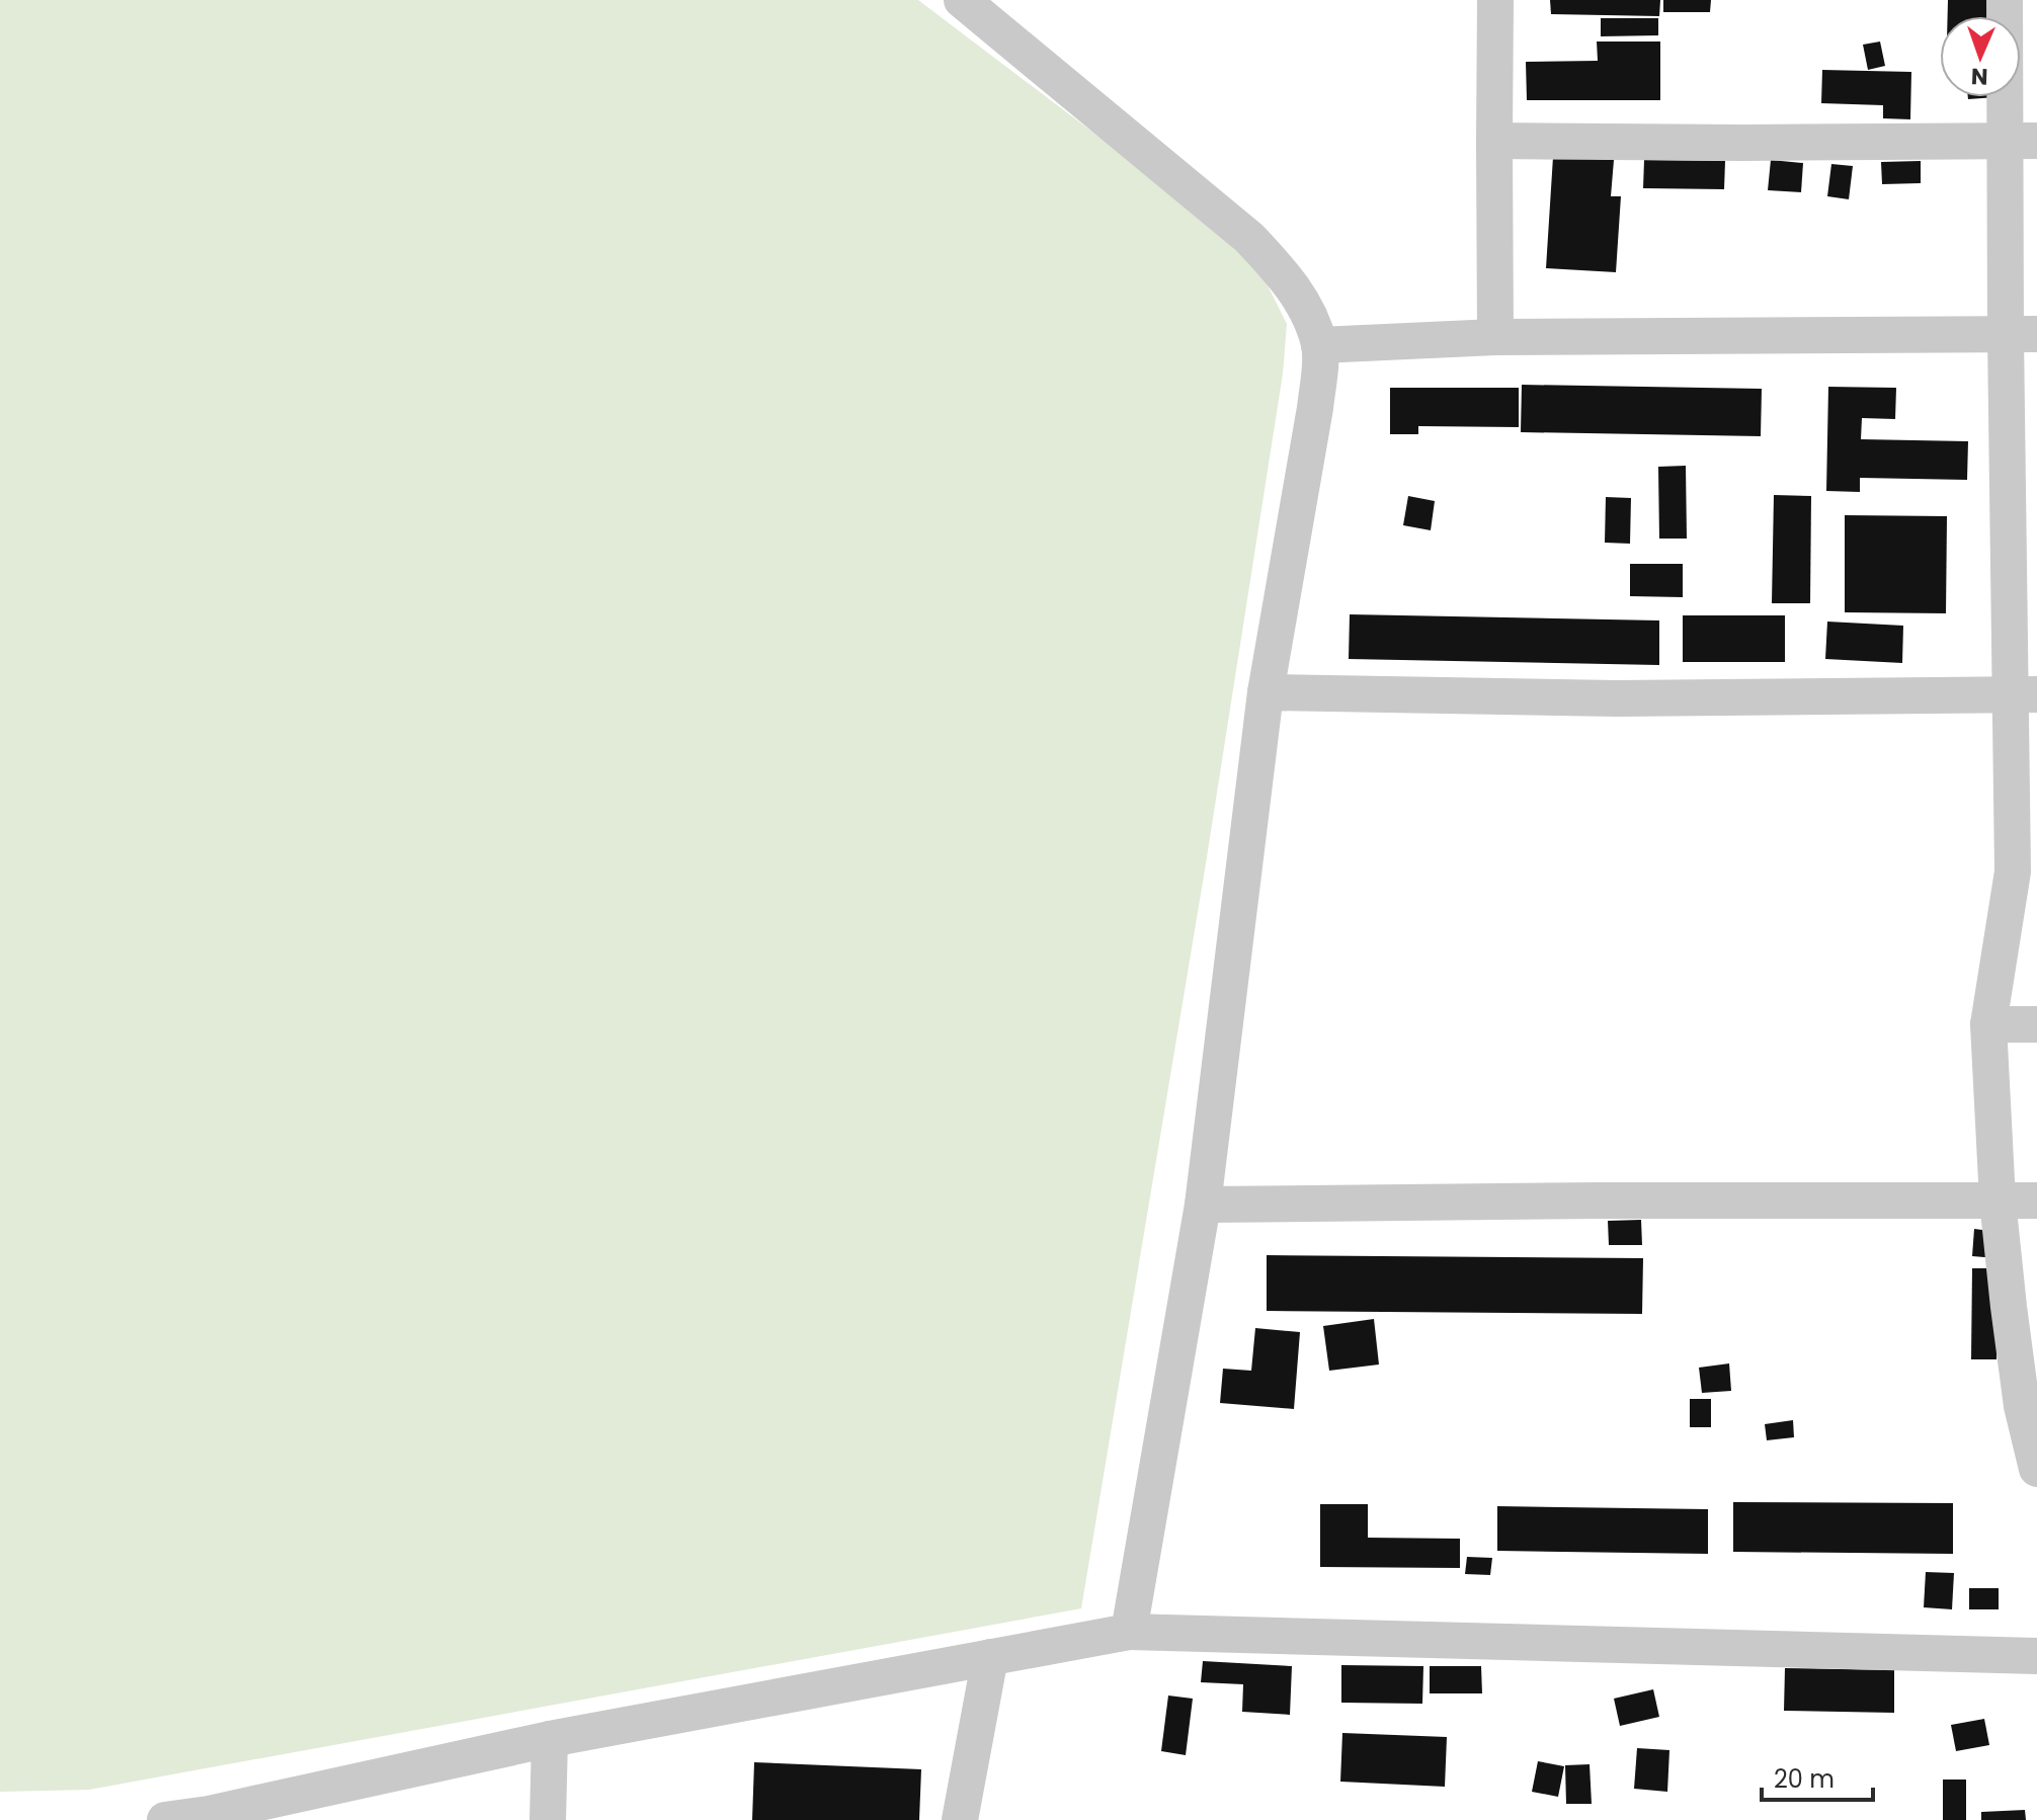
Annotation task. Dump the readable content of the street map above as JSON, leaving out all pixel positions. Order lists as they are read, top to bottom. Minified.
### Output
{"scale_bar":"20 m","north":"bottom"}
